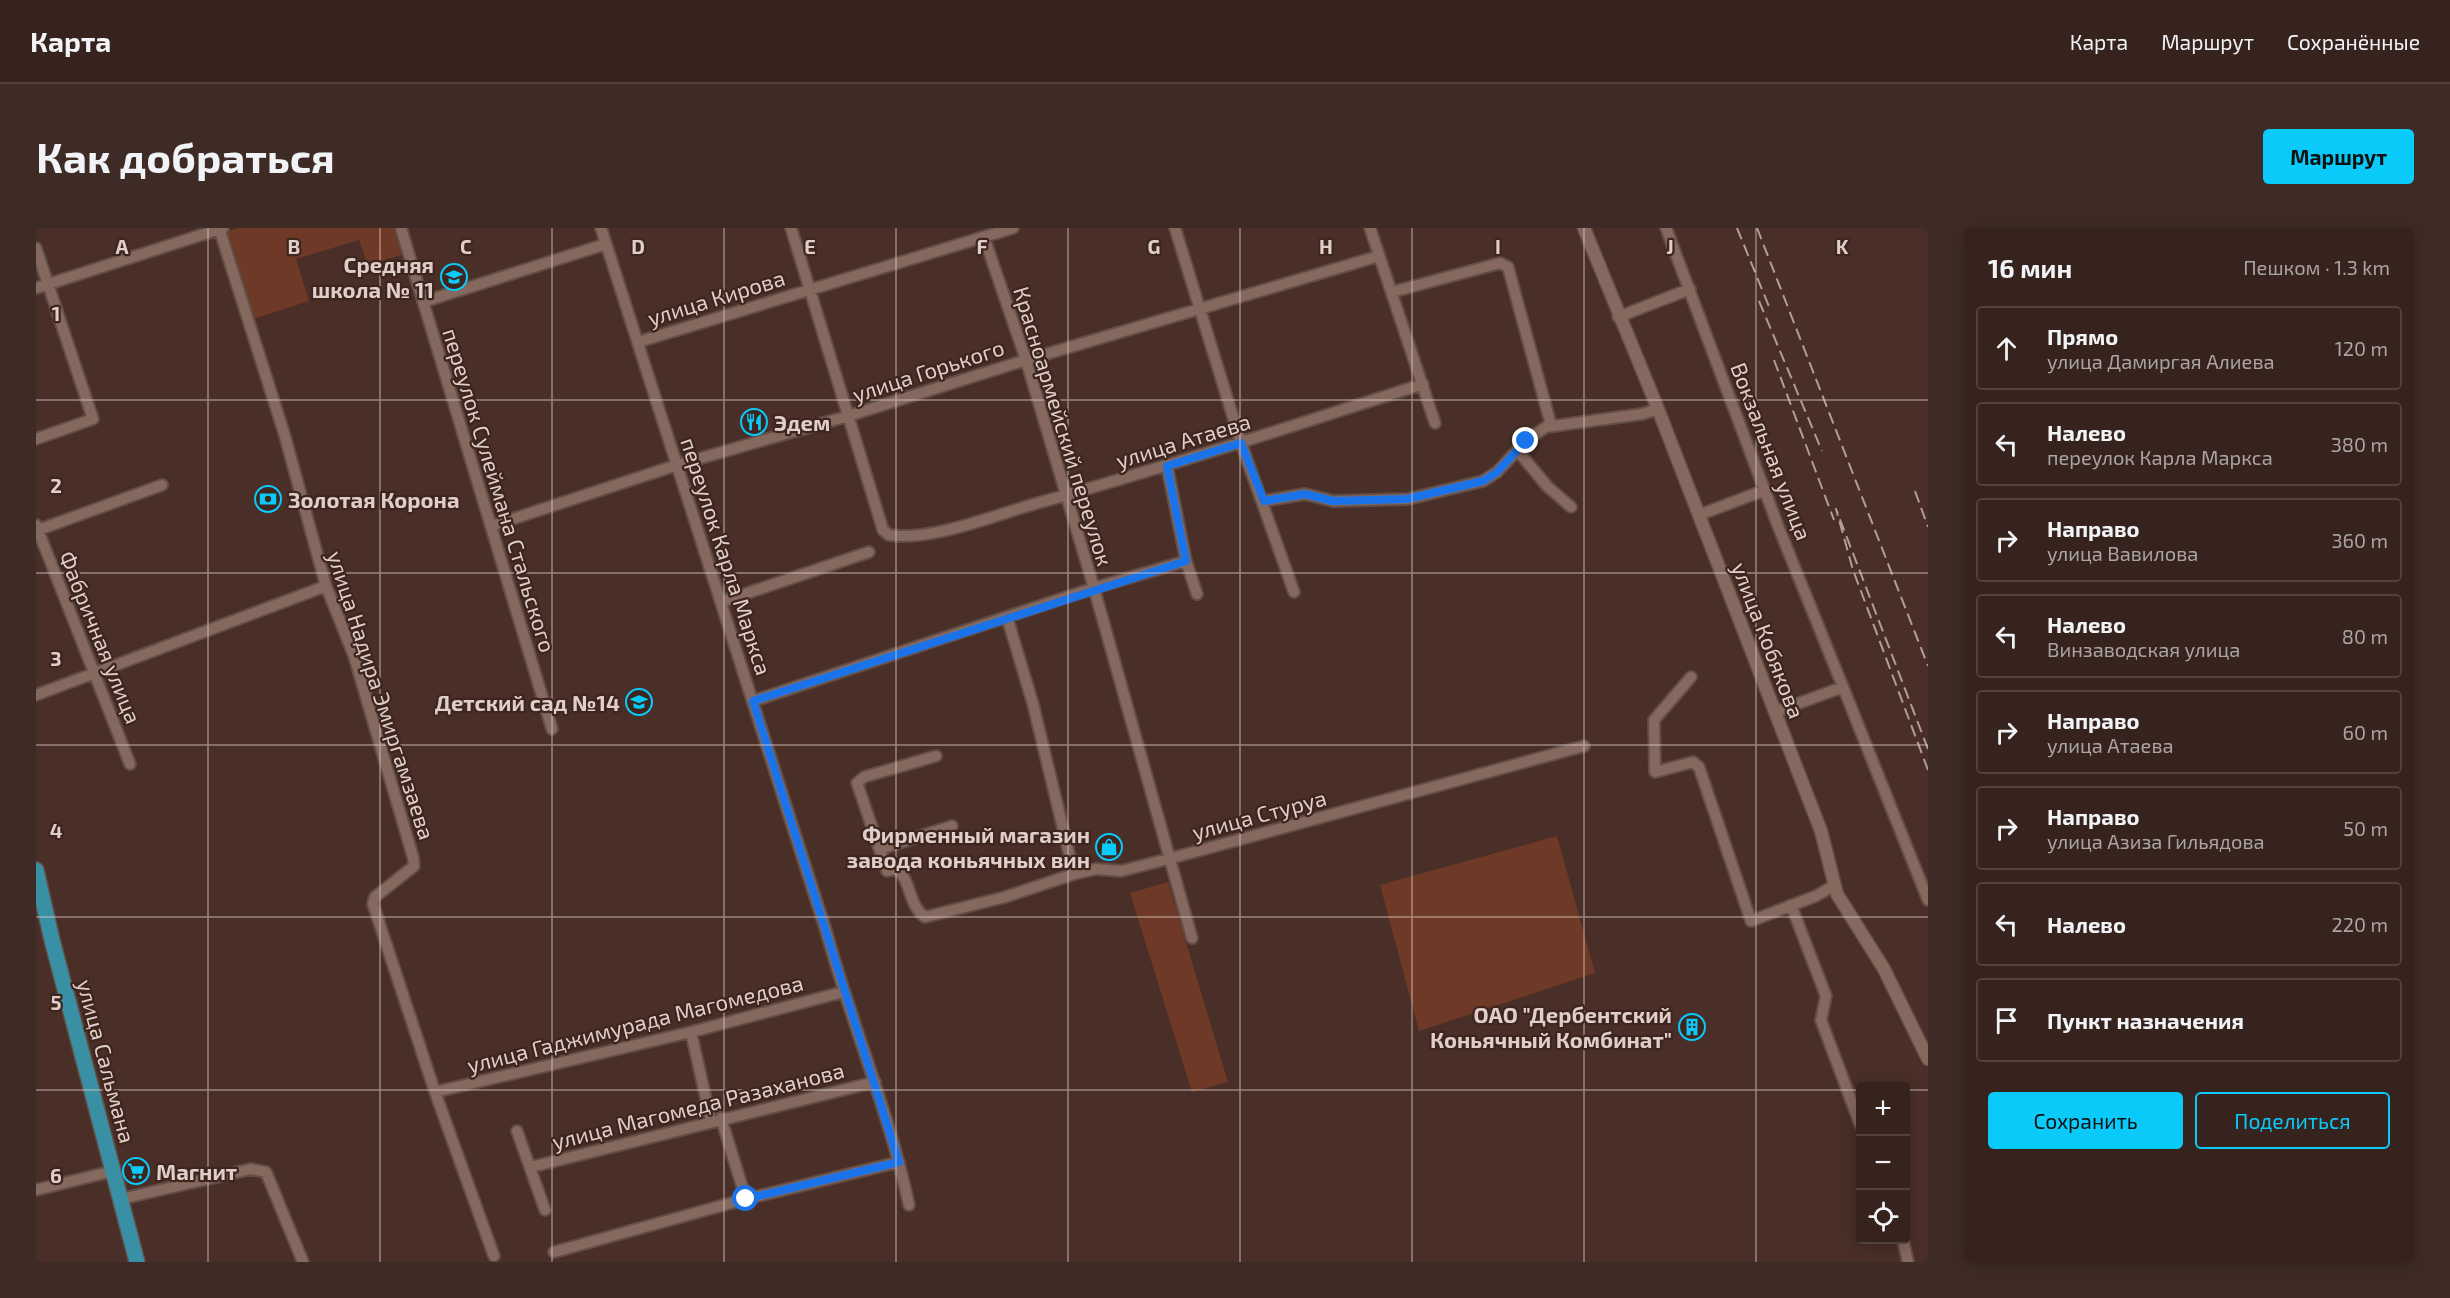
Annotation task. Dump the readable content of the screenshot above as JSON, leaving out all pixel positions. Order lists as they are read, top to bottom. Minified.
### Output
{"streets":{"main road":["улица Сальмана"],"street":["улица Кирова","улица Горького","Красноармейский переулок","улица Атаева","Вокзальная улица","переулок Сулеймана Стальского","переулок Карла Маркса","Фабричная улица","улица Кобякова","улица Надира Эмиргамзаева","улица Стуруа","улица Гаджимурада Магомедова","улица Магомеда Разаханова"]},"crossings":[["улица Кирова","Красноармейский переулок"],["улица Кирова","переулок Карла Маркса"],["улица Горького","Красноармейский переулок"],["улица Горького","улица Атаева"],["улица Горького","переулок Сулеймана Стальского"],["улица Горького","переулок Карла Маркса"],["Красноармейский переулок","улица Атаева"],["Красноармейский переулок","улица Стуруа"],["переулок Карла Маркса","улица Гаджимурада Магомедова"],["переулок Карла Маркса","улица Магомеда Разаханова"],["улица Надира Эмиргамзаева","улица Гаджимурада Магомедова"]],"places":{"school or university":["Средняя школа № 11","Детский сад №14"],"restaurant":["Эдем"],"bank":["Золотая Корона"],"shop":["Фирменный магазин завода коньячных вин"],"building":["ОАО \"Дербентский Коньячный Комбинат\""],"supermarket":["Магнит"]},"page":{"header":"Карта","nav":["Карта","Маршрут","Сохранённые"],"buttons":["Маршрут",["Сохранить","Поделиться"]],"title":"Как добраться","heading":["16 мин","Пешком · 1.3 km"],"list":[["Прямо","улица Дамиргая Алиева","120 m"],["Налево","переулок Карла Маркса","380 m"],["Направо","улица Вавилова","360 m"],["Налево","Винзаводская улица","80 m"],["Направо","улица Атаева","60 m"],["Направо","улица Азиза Гильядова","50 m"],["Налево","220 m"],"Пункт назначения"],"map_buttons":["+","−"]},"grid":{"columns":["A","B","C","D","E","F","G","H","I","J","K"],"rows":["1","2","3","4","5","6"]}}
